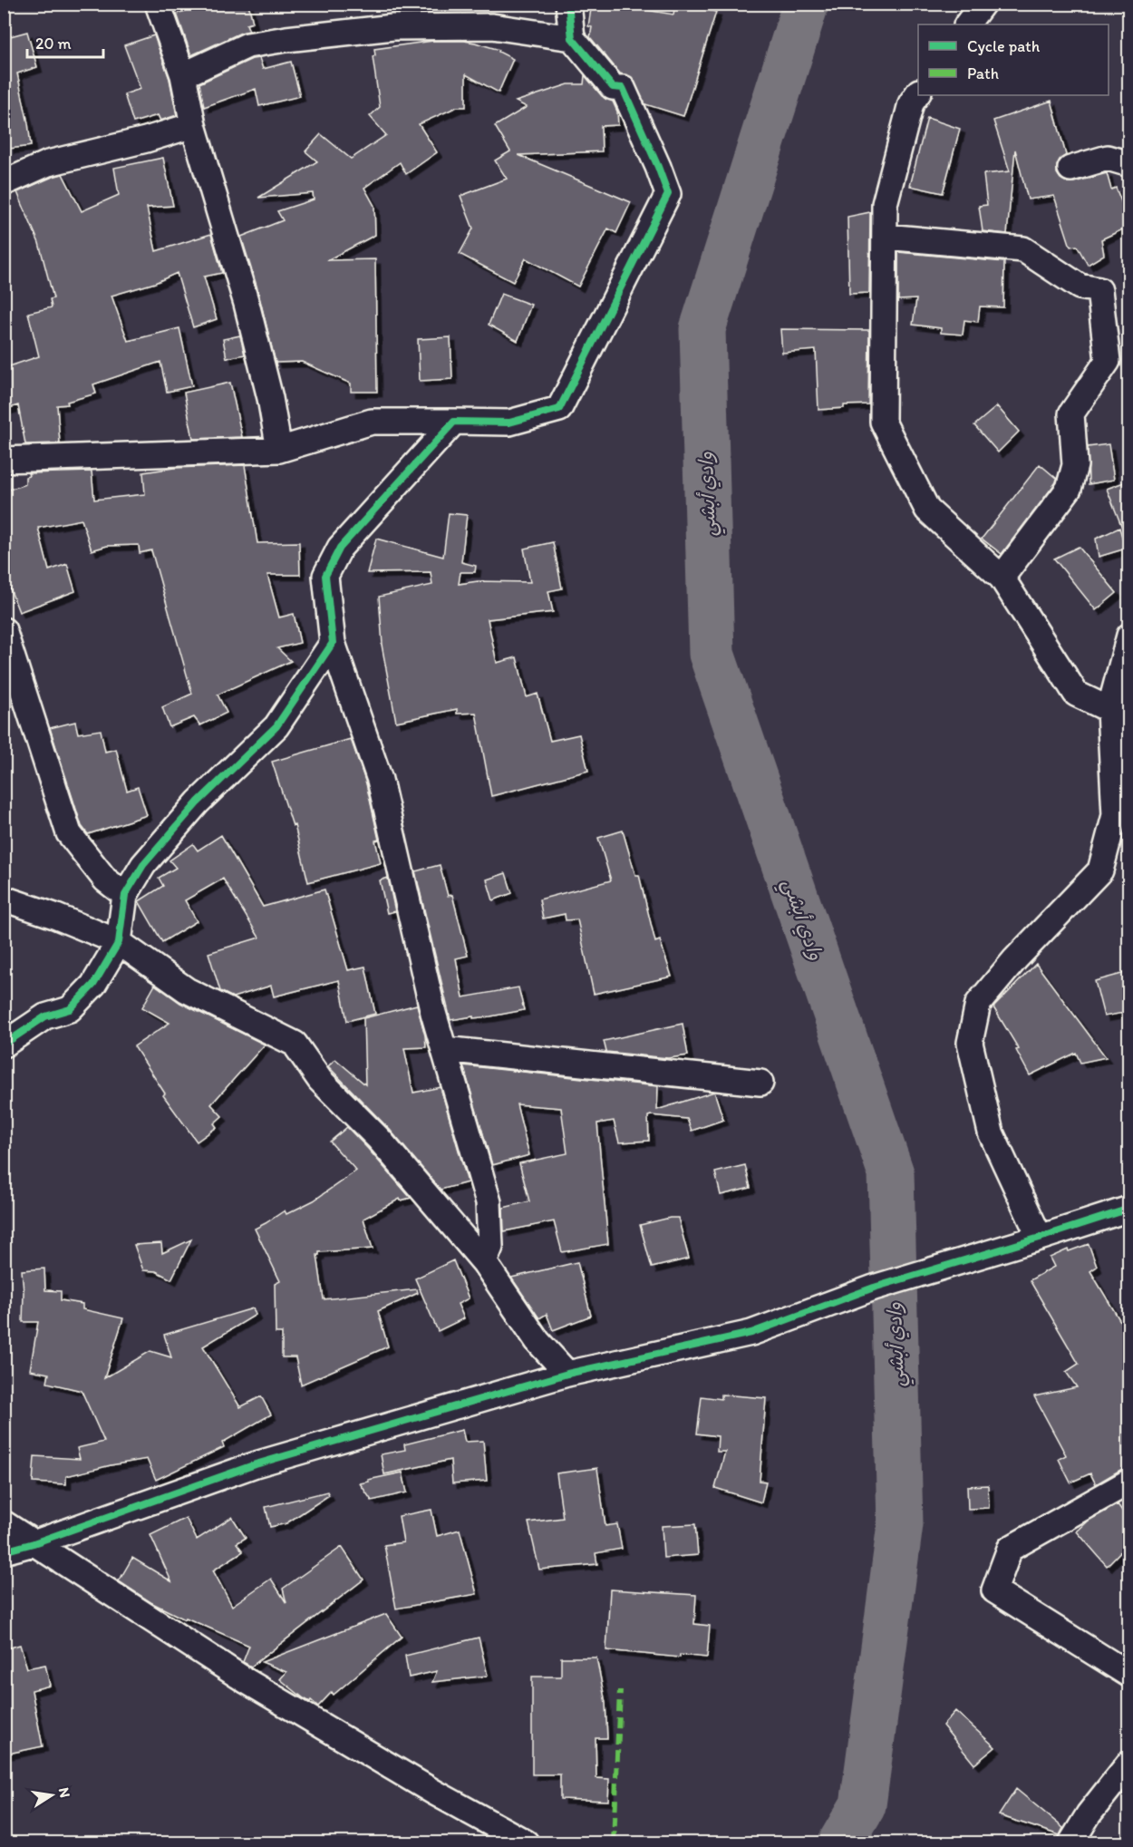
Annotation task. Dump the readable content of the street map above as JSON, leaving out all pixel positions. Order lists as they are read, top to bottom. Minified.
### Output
{"water":["وادي أبشي"],"legend":["Cycle path","Path"],"scale_bar":"20 m","north":"right"}
